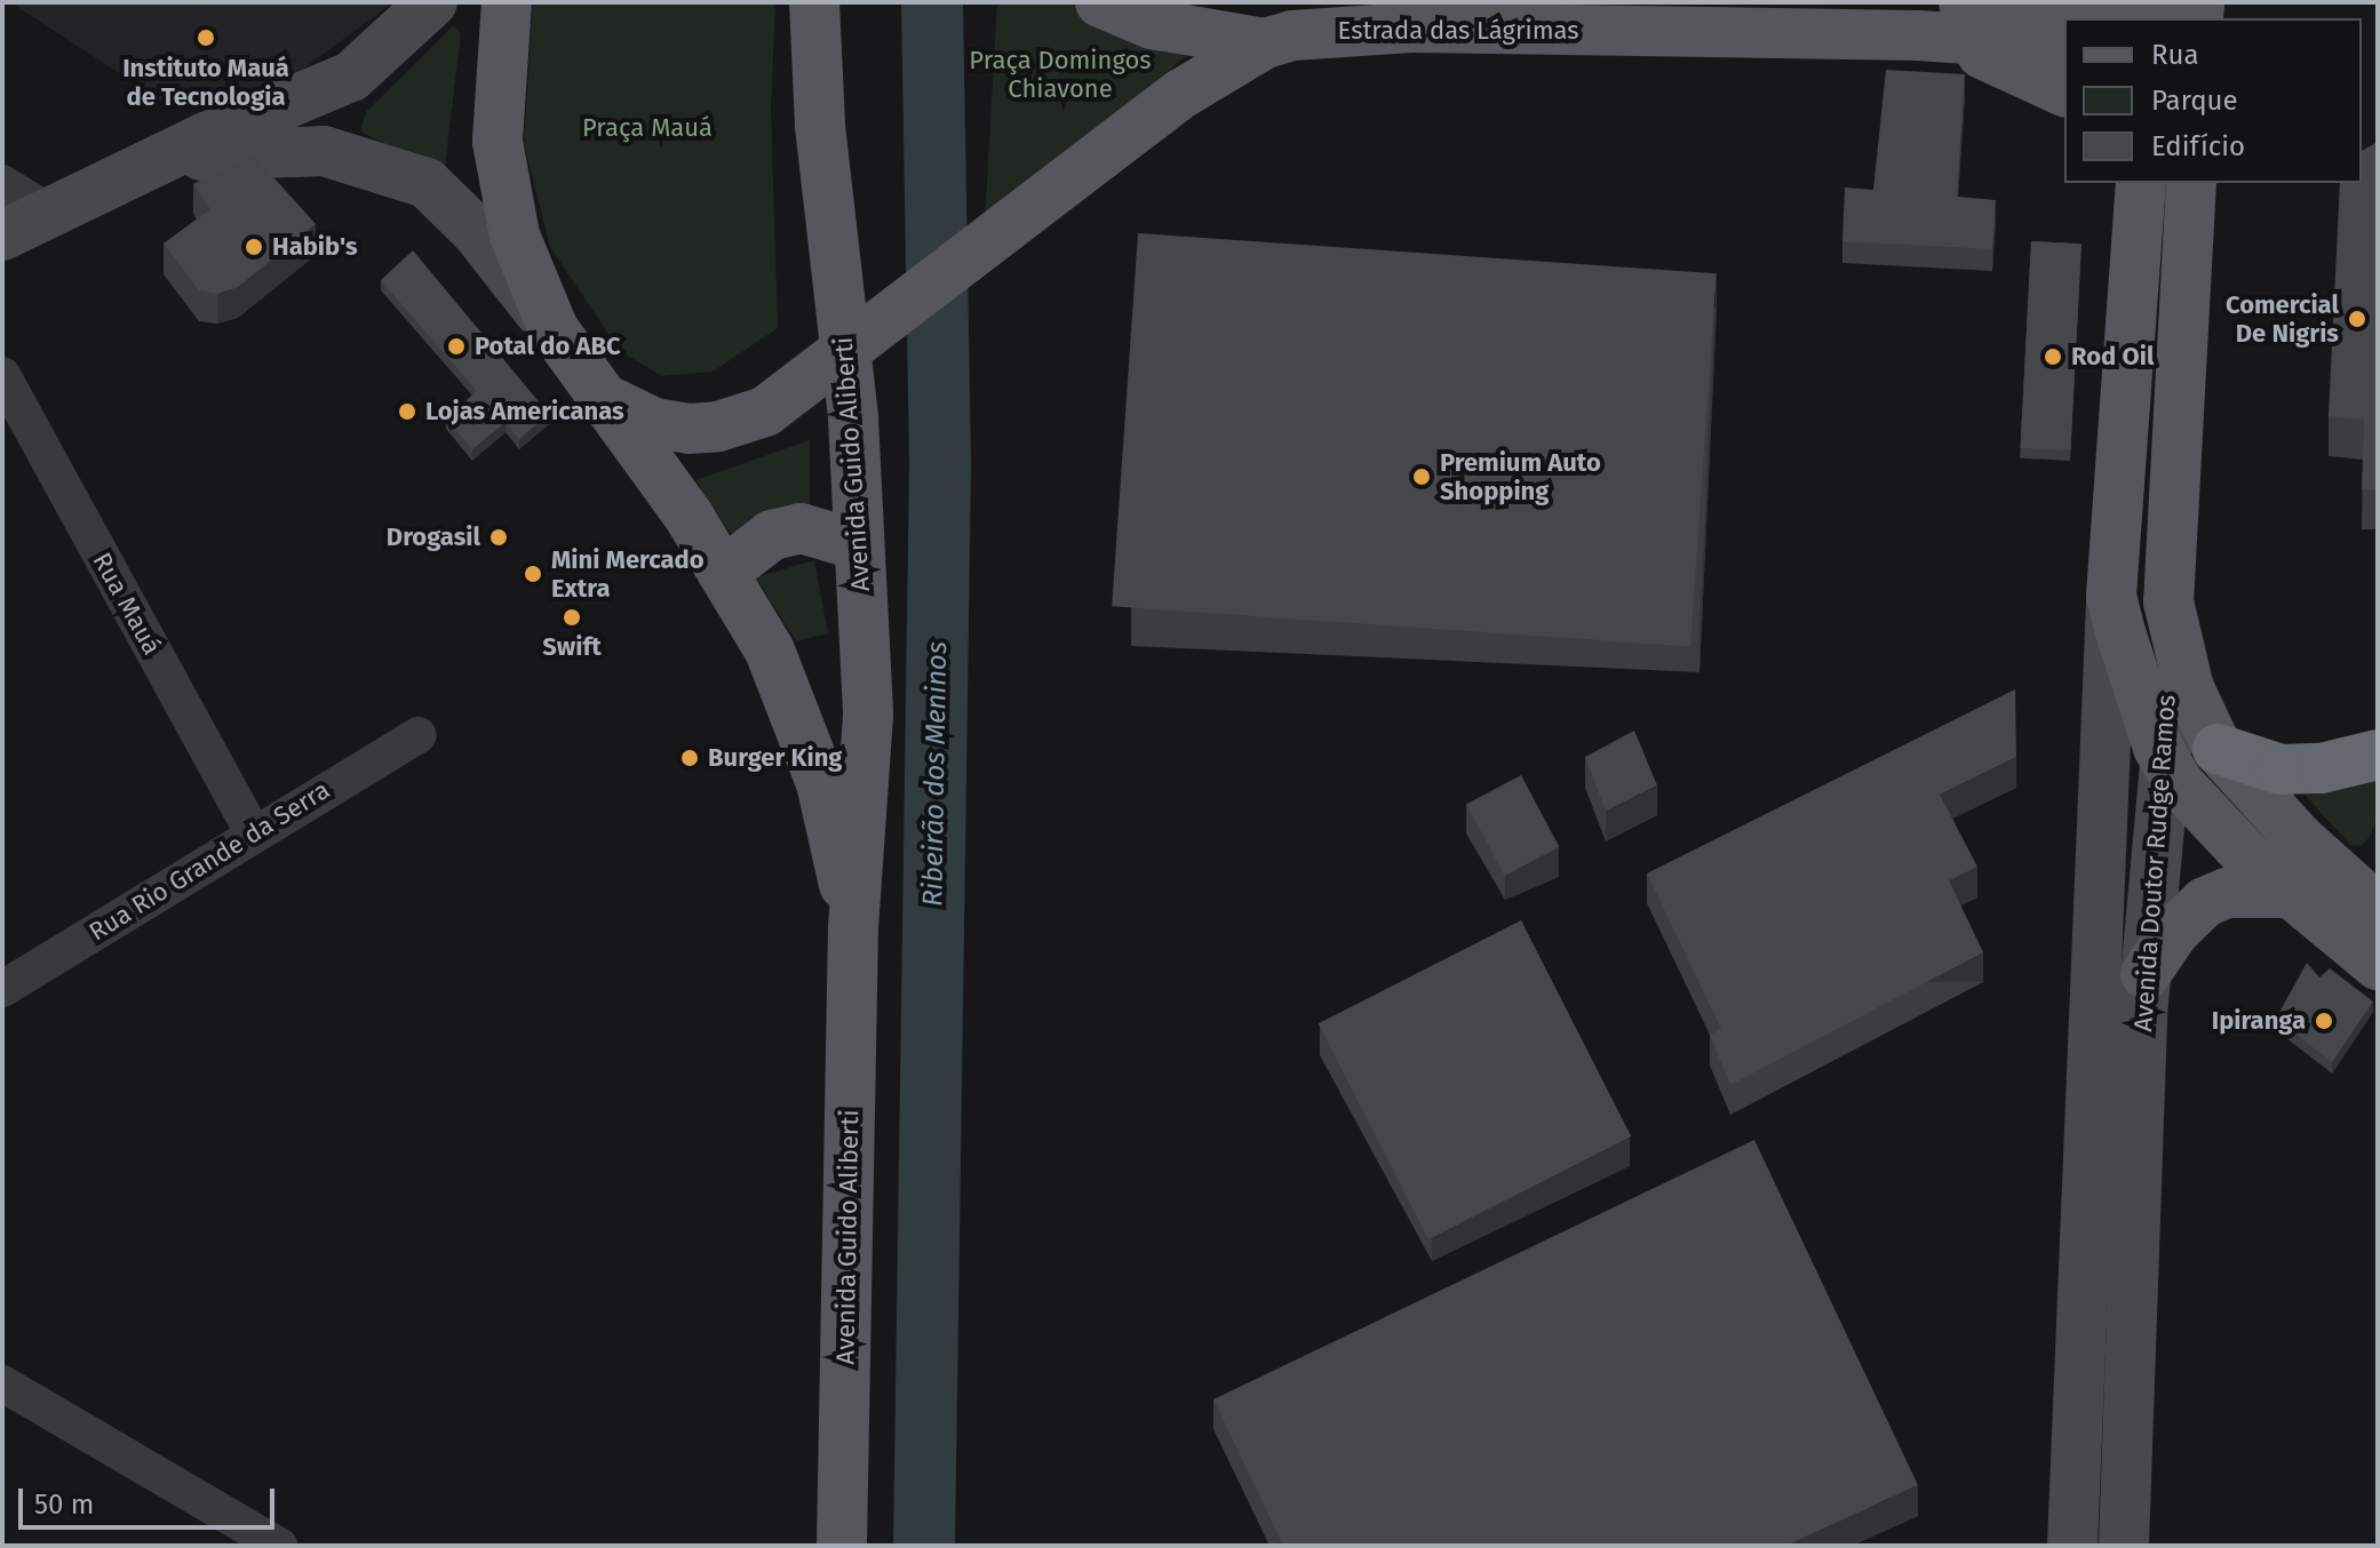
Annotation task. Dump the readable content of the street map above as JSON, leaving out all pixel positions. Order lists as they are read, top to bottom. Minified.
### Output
{"streets":{"main road":["Estrada das Lágrimas","Avenida Guido Aliberti","Avenida Doutor Rudge Ramos"],"street":["Rua Mauá","Rua Rio Grande da Serra"]},"crossings":[["Estrada das Lágrimas","Avenida Guido Aliberti"],["Rua Mauá","Rua Rio Grande da Serra"]],"water":["Ribeirão dos Meninos"],"parks":["Praça Domingos Chiavone","Praça Mauá"],"places":["Instituto Mauá de Tecnologia","Habib's","Comercial De Nigris","Potal do ABC","Rod Oil","Lojas Americanas","Premium Auto Shopping","Drogasil","Mini Mercado Extra","Swift","Burger King","Ipiranga"],"legend":["Rua","Parque","Edifício"],"scale_bar":"50 m"}
